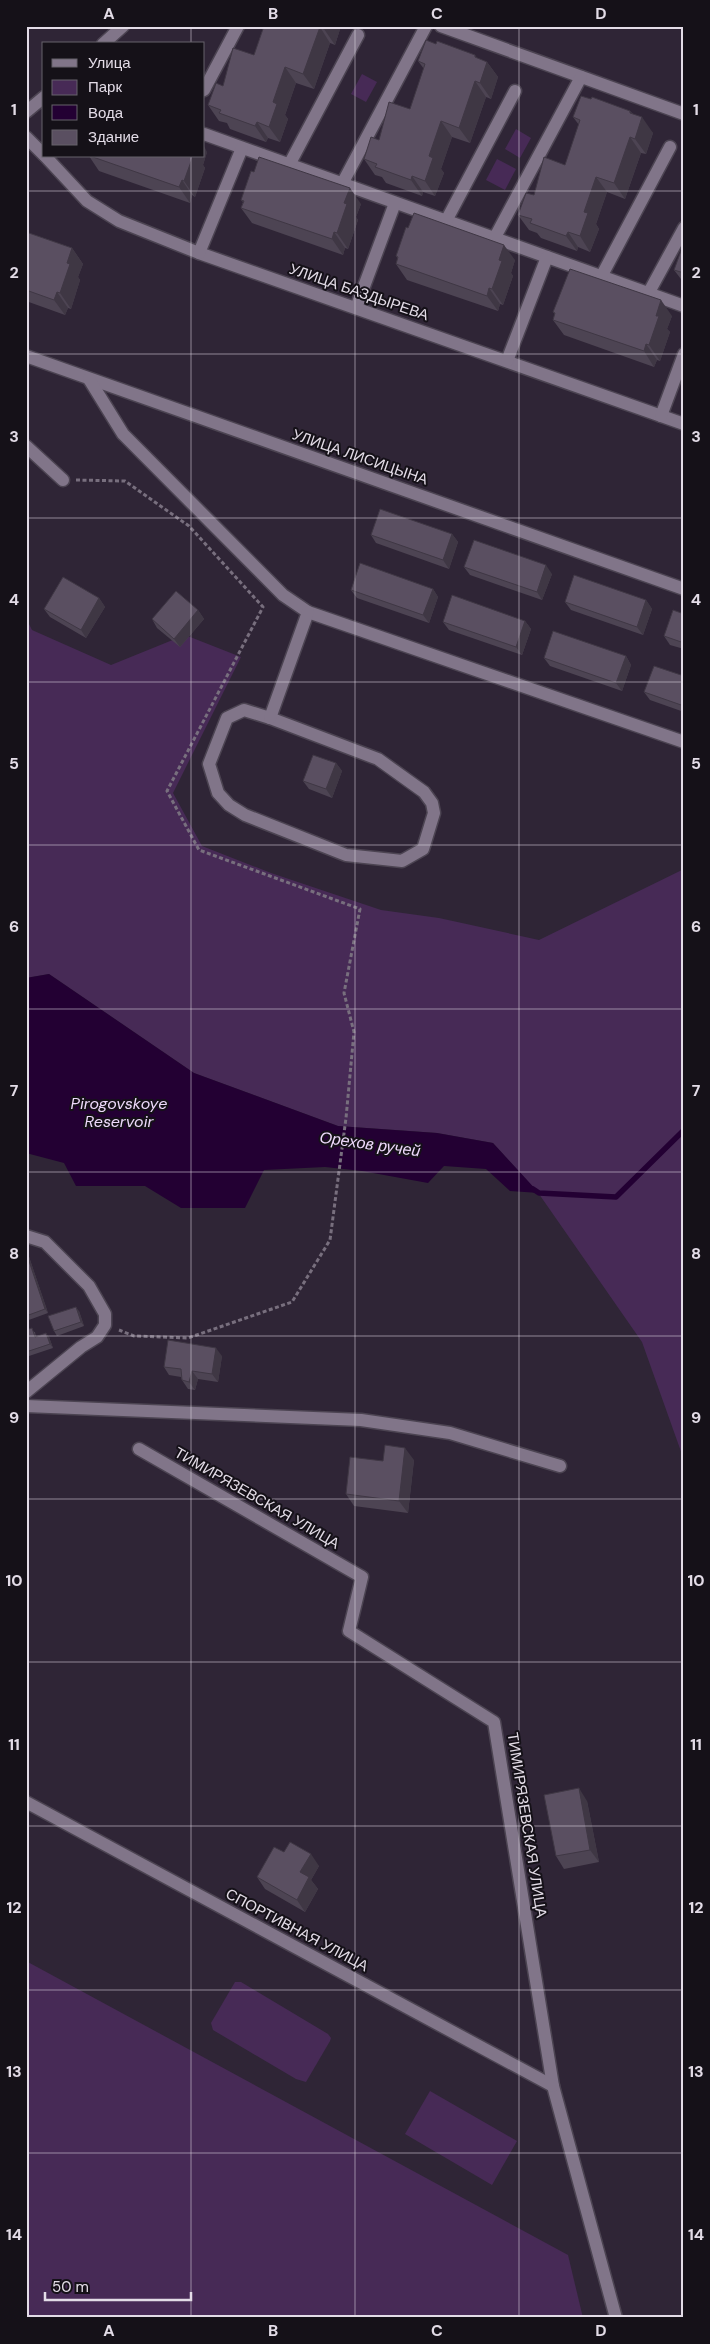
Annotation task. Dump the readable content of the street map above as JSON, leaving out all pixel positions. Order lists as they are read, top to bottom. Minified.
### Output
{"streets":{"street":["УЛИЦА БАЗДЫРЕВА","УЛИЦА ЛИСИЦЫНА","ТИМИРЯЗЕВСКАЯ УЛИЦА","СПОРТИВНАЯ УЛИЦА"]},"crossings":[["ТИМИРЯЗЕВСКАЯ УЛИЦА","СПОРТИВНАЯ УЛИЦА"]],"water":["Pirogovskoye Reservoir","Орехов ручей"],"legend":["Улица","Парк","Вода","Здание"],"scale_bar":"50 m","grid":{"columns":["A","B","C","D"],"rows":["1","2","3","4","5","6","7","8","9","10","11","12","13","14"]}}
